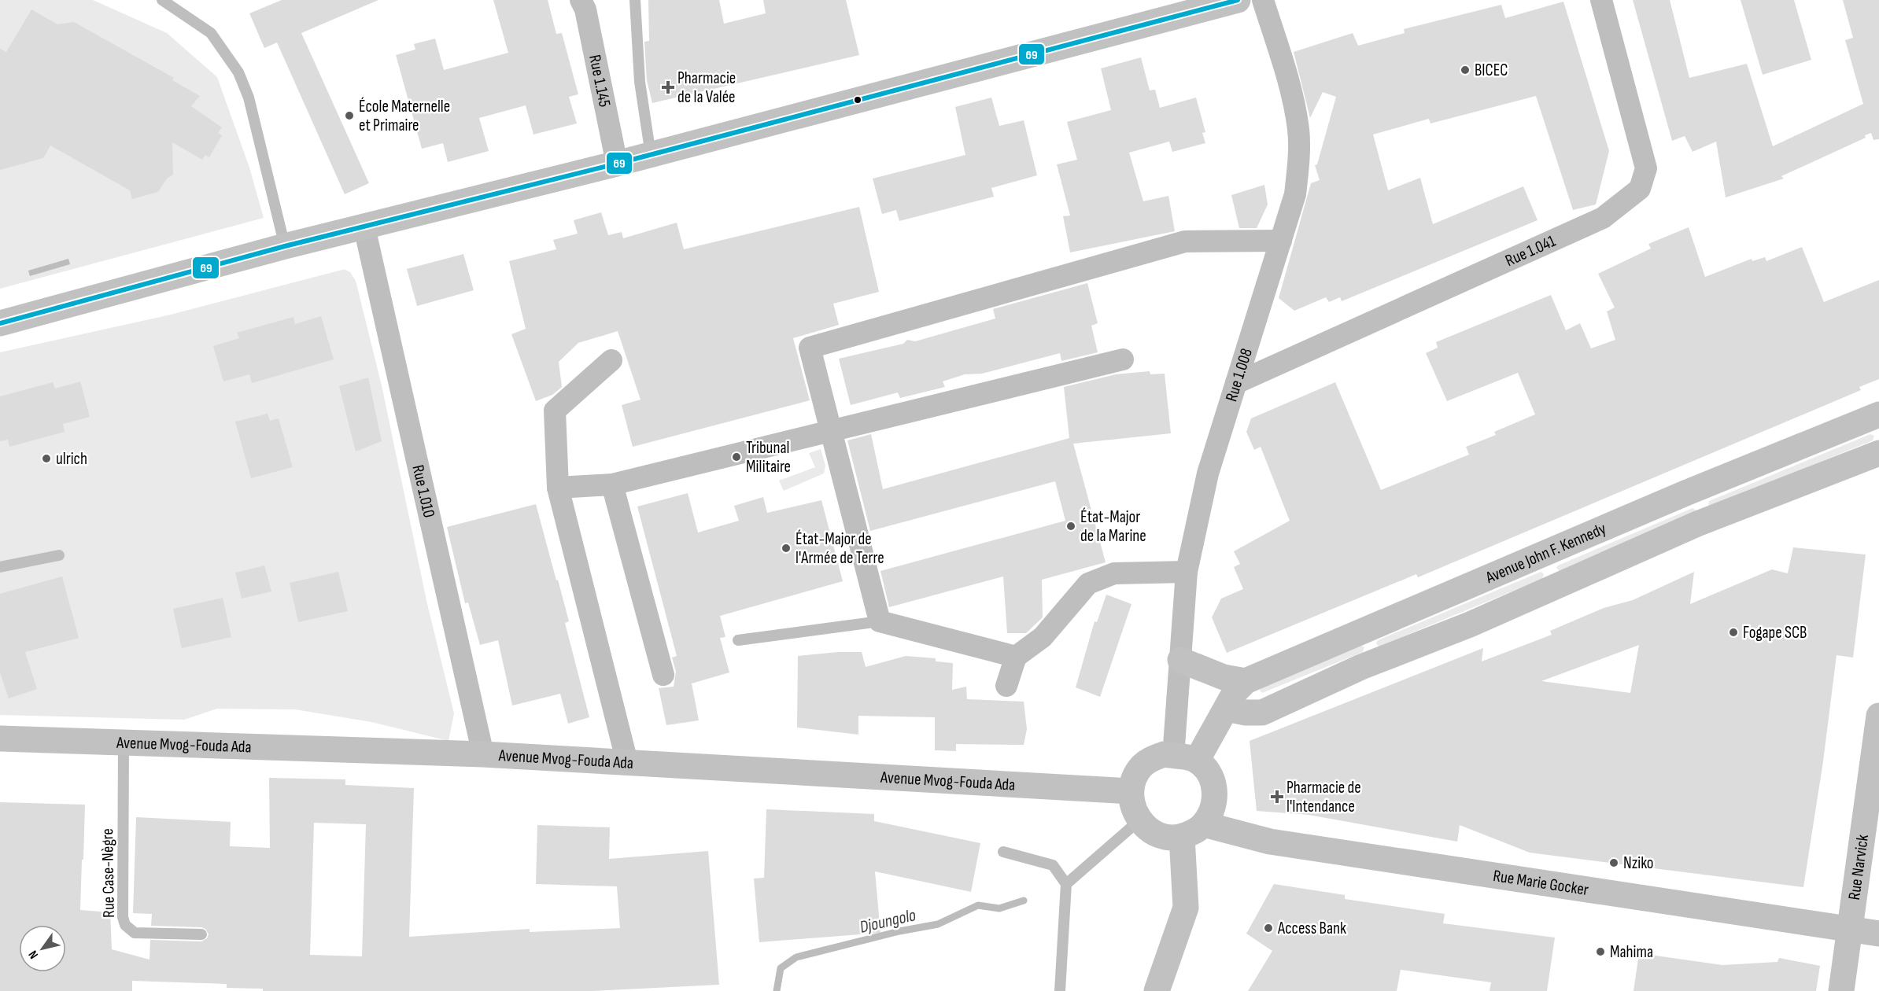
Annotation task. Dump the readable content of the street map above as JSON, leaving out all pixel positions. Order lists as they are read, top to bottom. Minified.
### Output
{"streets":{"main road":["Avenue John F. Kennedy","Avenue Mvog-Fouda Ada","Rue Narvick","Rue Marie Gocker"],"street":["Rue 1.145","Rue 1.041","Rue 1.008","Rue 1.010"],"lane":["Rue Case-Nègre"]},"crossings":[["Rue 1.041","Rue 1.008"],["Rue 1.008","Avenue John F. Kennedy"],["Rue 1.008","Avenue Mvog-Fouda Ada"],["Rue 1.008","Rue Marie Gocker"],["Rue 1.010","Avenue Mvog-Fouda Ada"],["Avenue John F. Kennedy","Avenue Mvog-Fouda Ada"],["Avenue John F. Kennedy","Rue Marie Gocker"],["Avenue Mvog-Fouda Ada","Rue Case-Nègre"],["Avenue Mvog-Fouda Ada","Rue Marie Gocker"],["Rue Narvick","Rue Marie Gocker"]],"water":["Djoungolo"],"places":{"other":["BICEC","École Maternelle et Primaire","Tribunal Militaire","ulrich","État-Major de la Marine","État-Major de l'Armée de Terre","Fogape SCB","Nziko","Access Bank","Mahima"],"health":["Pharmacie de la Valée","Pharmacie de l'Intendance"]},"lines":["transit line 69"],"north":"bottom left"}
